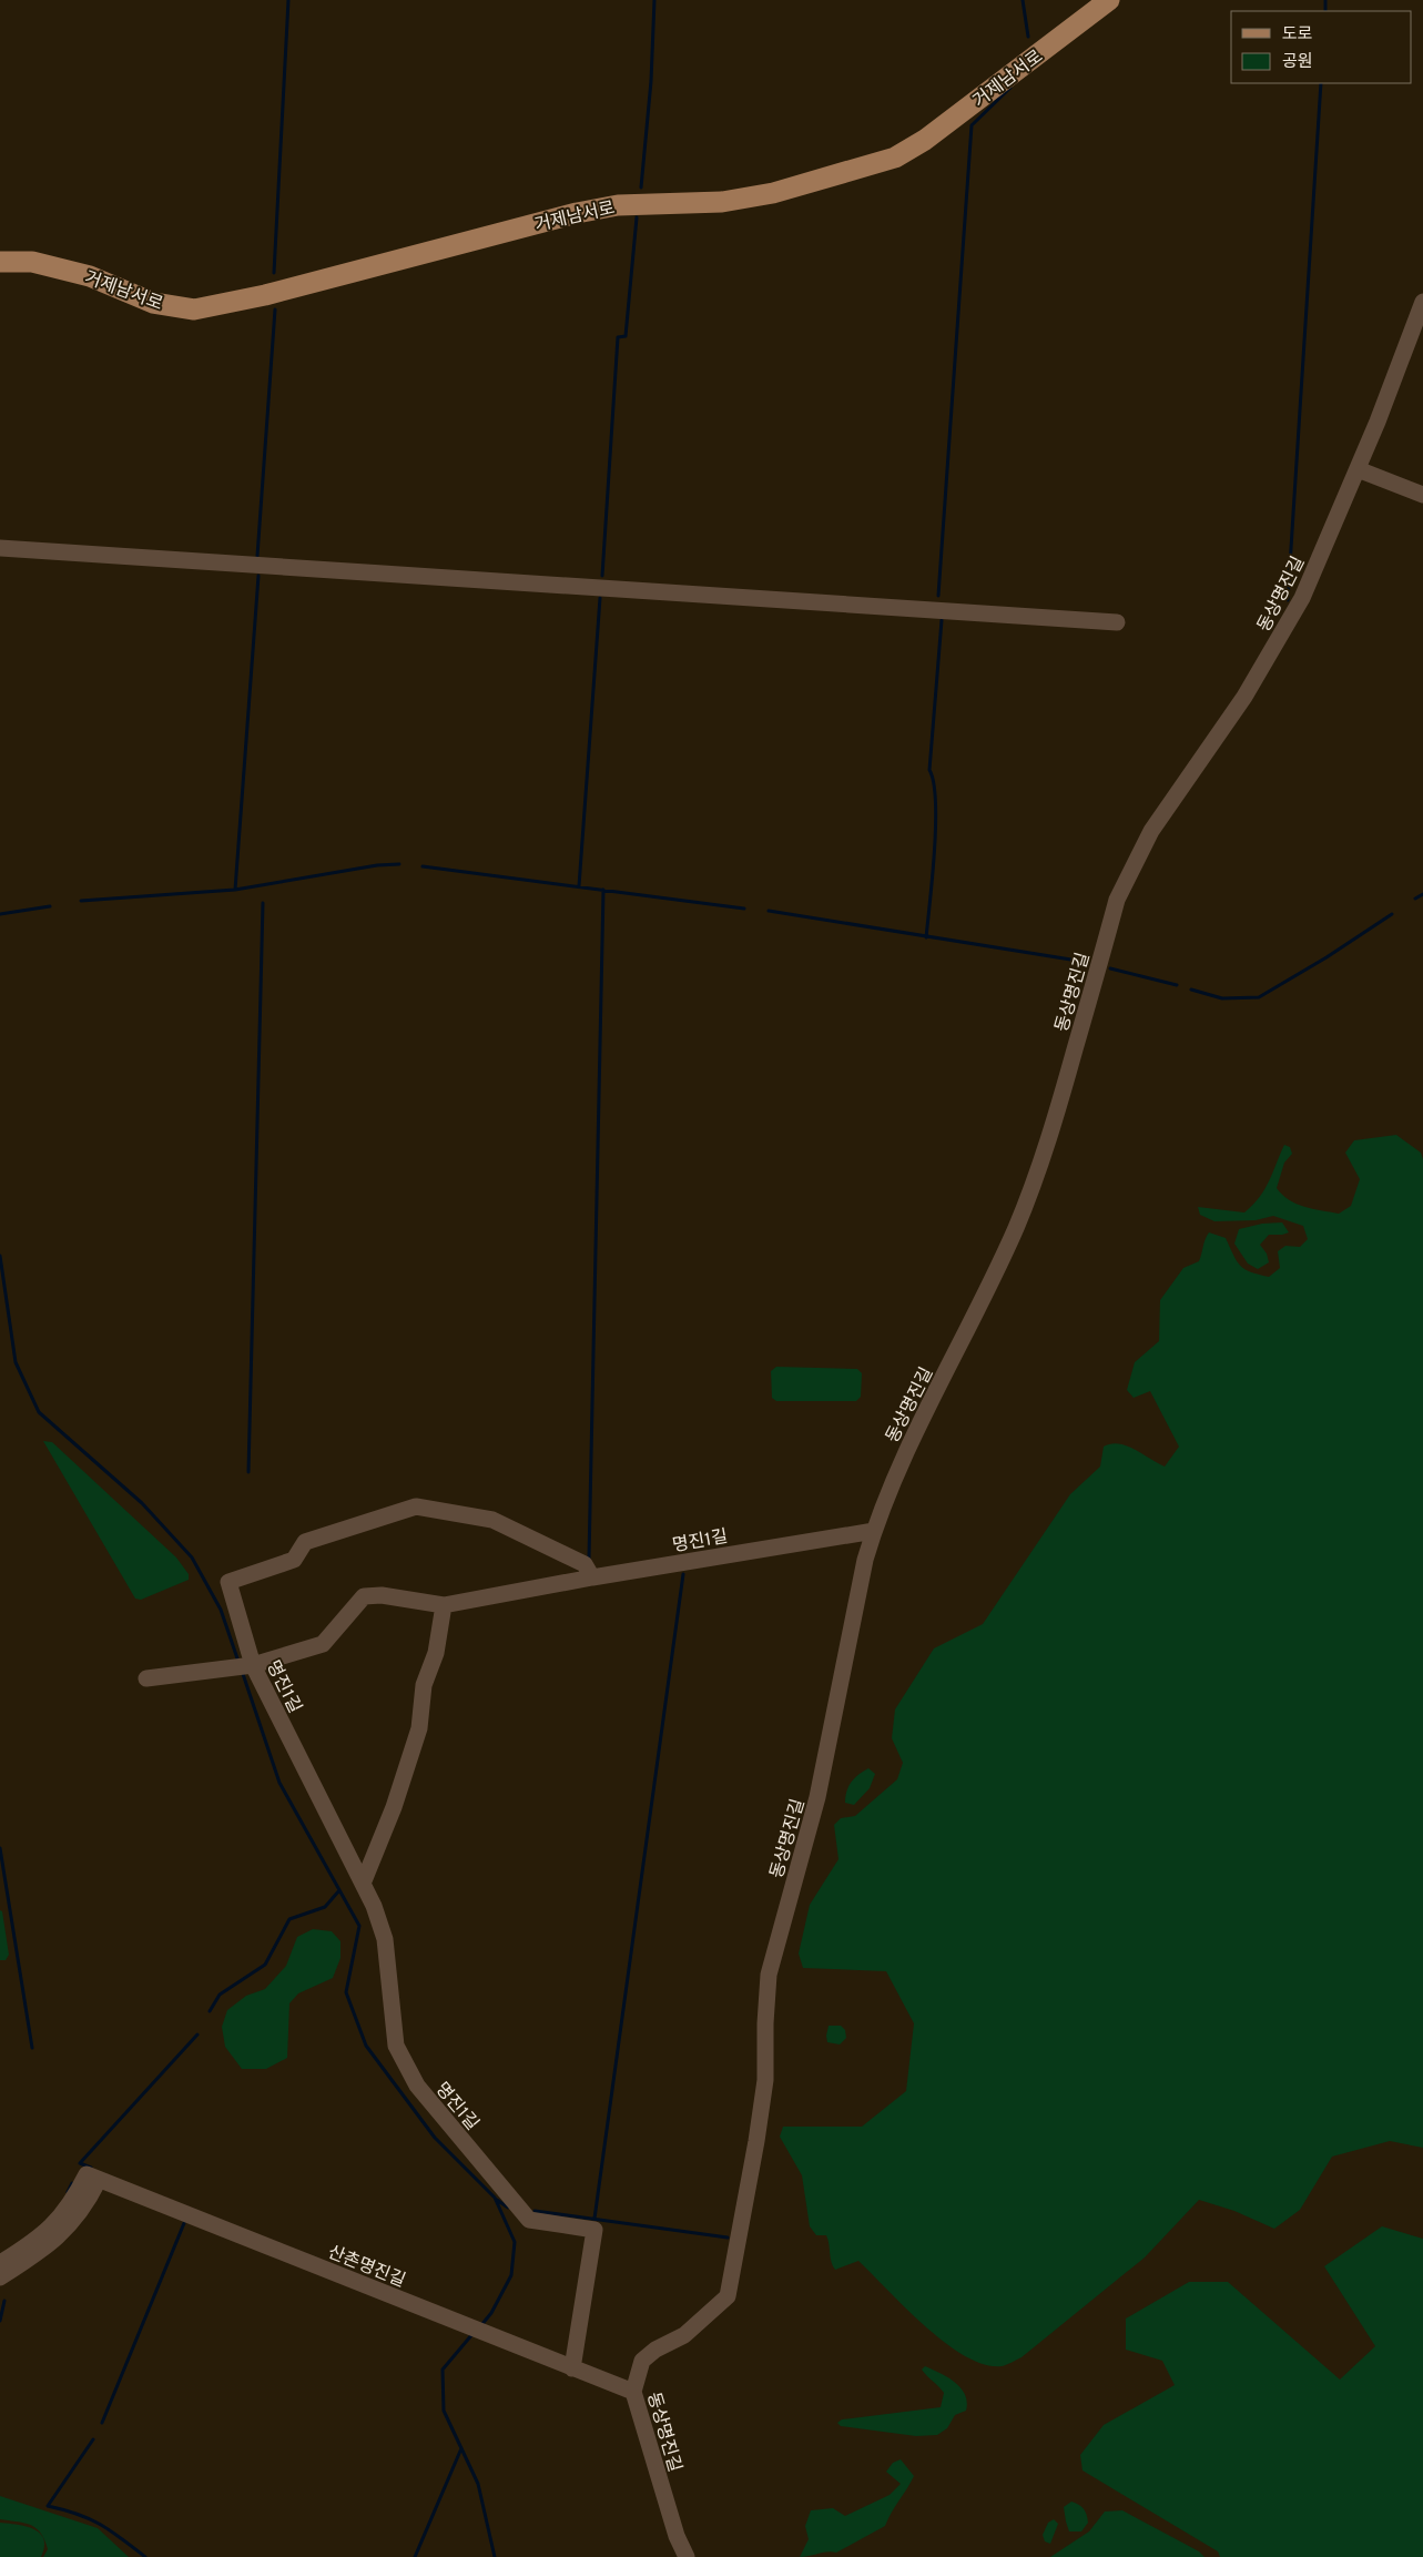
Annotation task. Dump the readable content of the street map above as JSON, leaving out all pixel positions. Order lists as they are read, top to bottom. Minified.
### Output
{"streets":{"main road":["거제남서로"],"street":["동상명진길","명진1길","산촌명진길"]},"crossings":[["동상명진길","명진1길"],["동상명진길","산촌명진길"],["명진1길","산촌명진길"]],"legend":["도로","공원"]}
